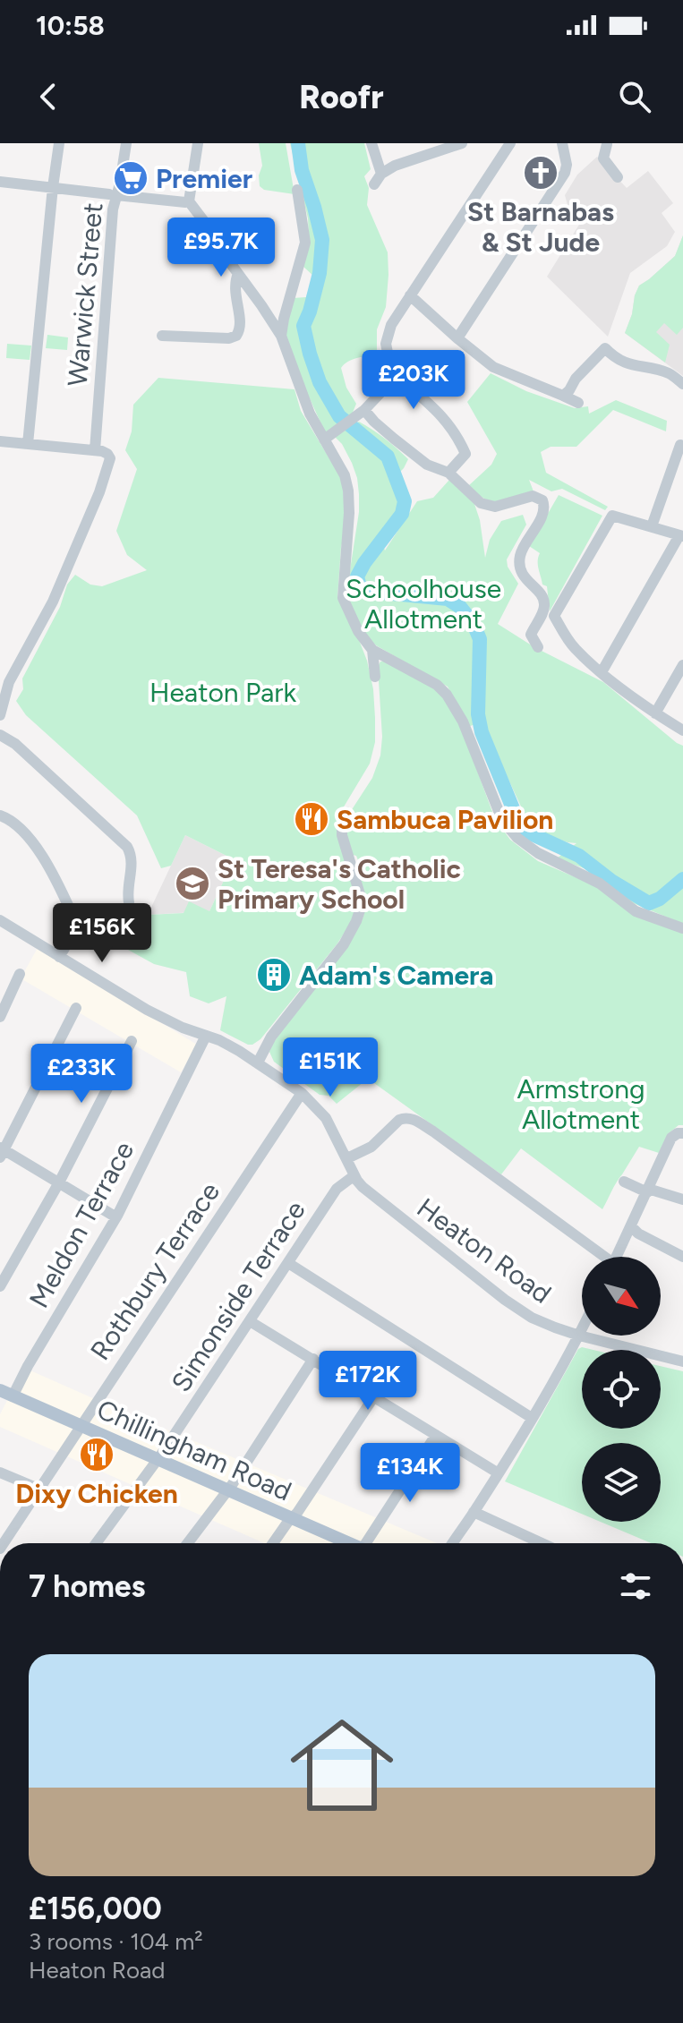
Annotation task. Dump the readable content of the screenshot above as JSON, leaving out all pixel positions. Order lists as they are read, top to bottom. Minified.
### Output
{"streets":{"main road":["Chillingham Road"],"street":["Warwick Street","Meldon Terrace","Heaton Road","Rothbury Terrace","Simonside Terrace"]},"crossings":[["Meldon Terrace","Chillingham Road"],["Heaton Road","Simonside Terrace"],["Rothbury Terrace","Chillingham Road"],["Simonside Terrace","Chillingham Road"]],"parks":["Schoolhouse Allotment","Heaton Park","Armstrong Allotment"],"places":{"church":["St Barnabas & St Jude"],"supermarket":["Premier"],"restaurant":["Sambuca Pavilion","Dixy Chicken"],"school or university":["St Teresa's Catholic Primary School"],"building":["Adam's Camera"]},"north":"bottom right","page":{"status":"10:58","header":"Roofr","price":["£95.7K","£203K","£156K","£151K","£233K","£172K","£134K"],"heading":"7 homes","list":[{"name":"£156,000","note":"3 rooms · 104 m² · Heaton Road"}]}}
